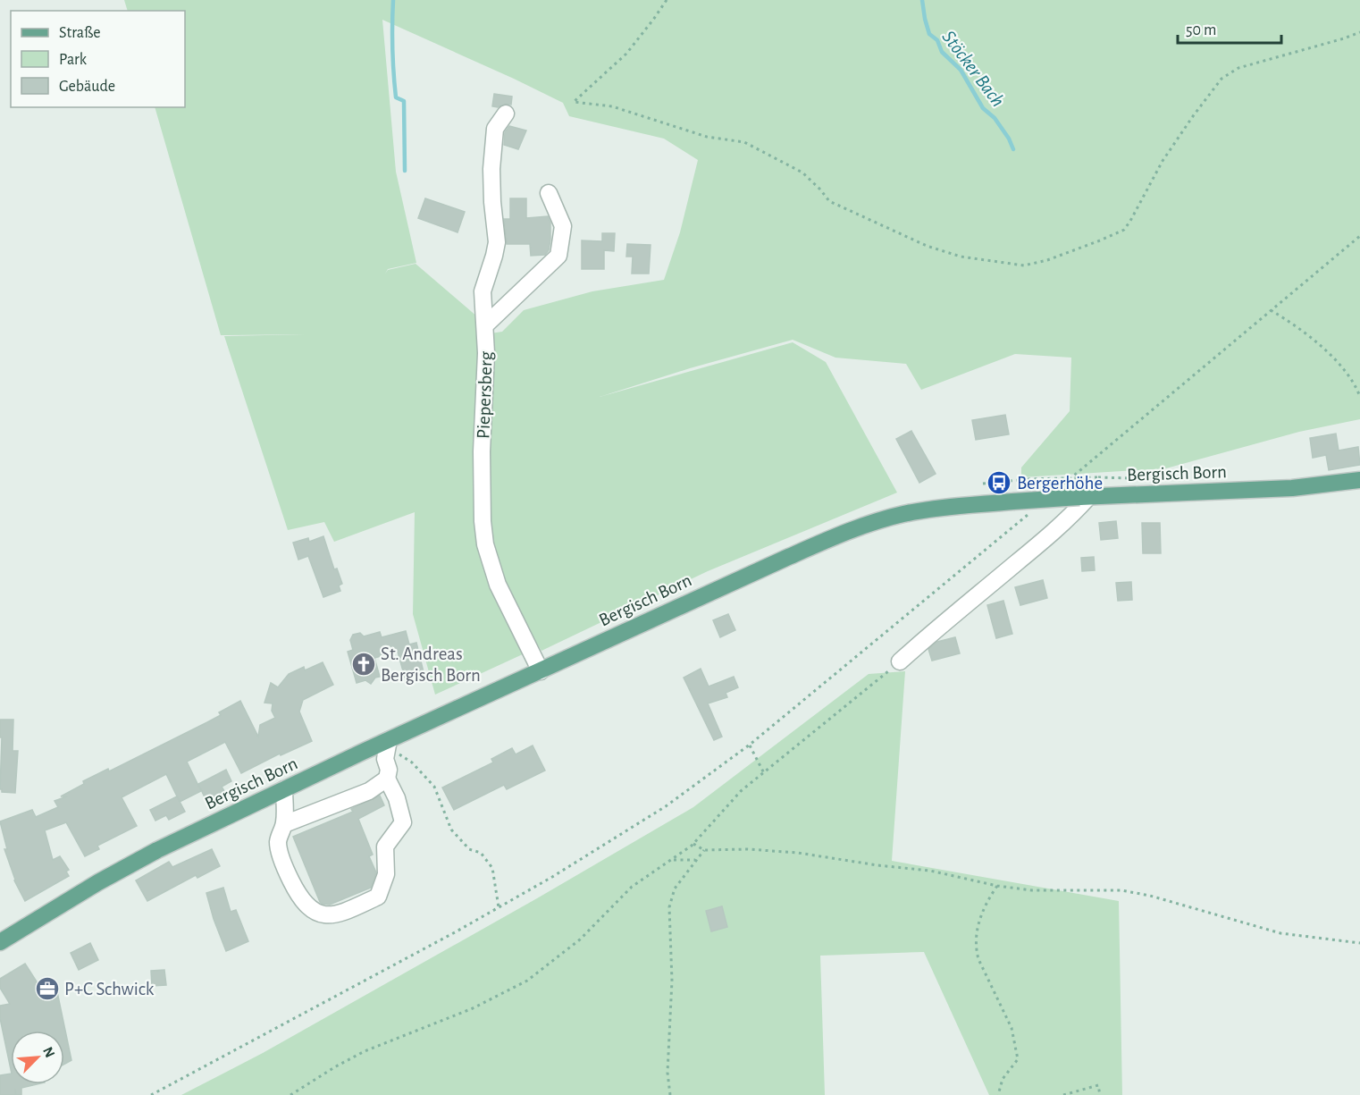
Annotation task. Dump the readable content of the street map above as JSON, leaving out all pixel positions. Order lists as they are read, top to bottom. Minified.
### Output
{"streets":{"main road":["Bergisch Born"],"street":["Piepersberg"]},"crossings":[["Piepersberg","Bergisch Born"]],"water":["Stöcker Bach"],"places":{"bus stop":["Bergerhöhe"],"church":["St. Andreas Bergisch Born"],"office":["P+C Schwick"]},"legend":["Straße","Park","Gebäude"],"scale_bar":"50 m","north":"top right"}
